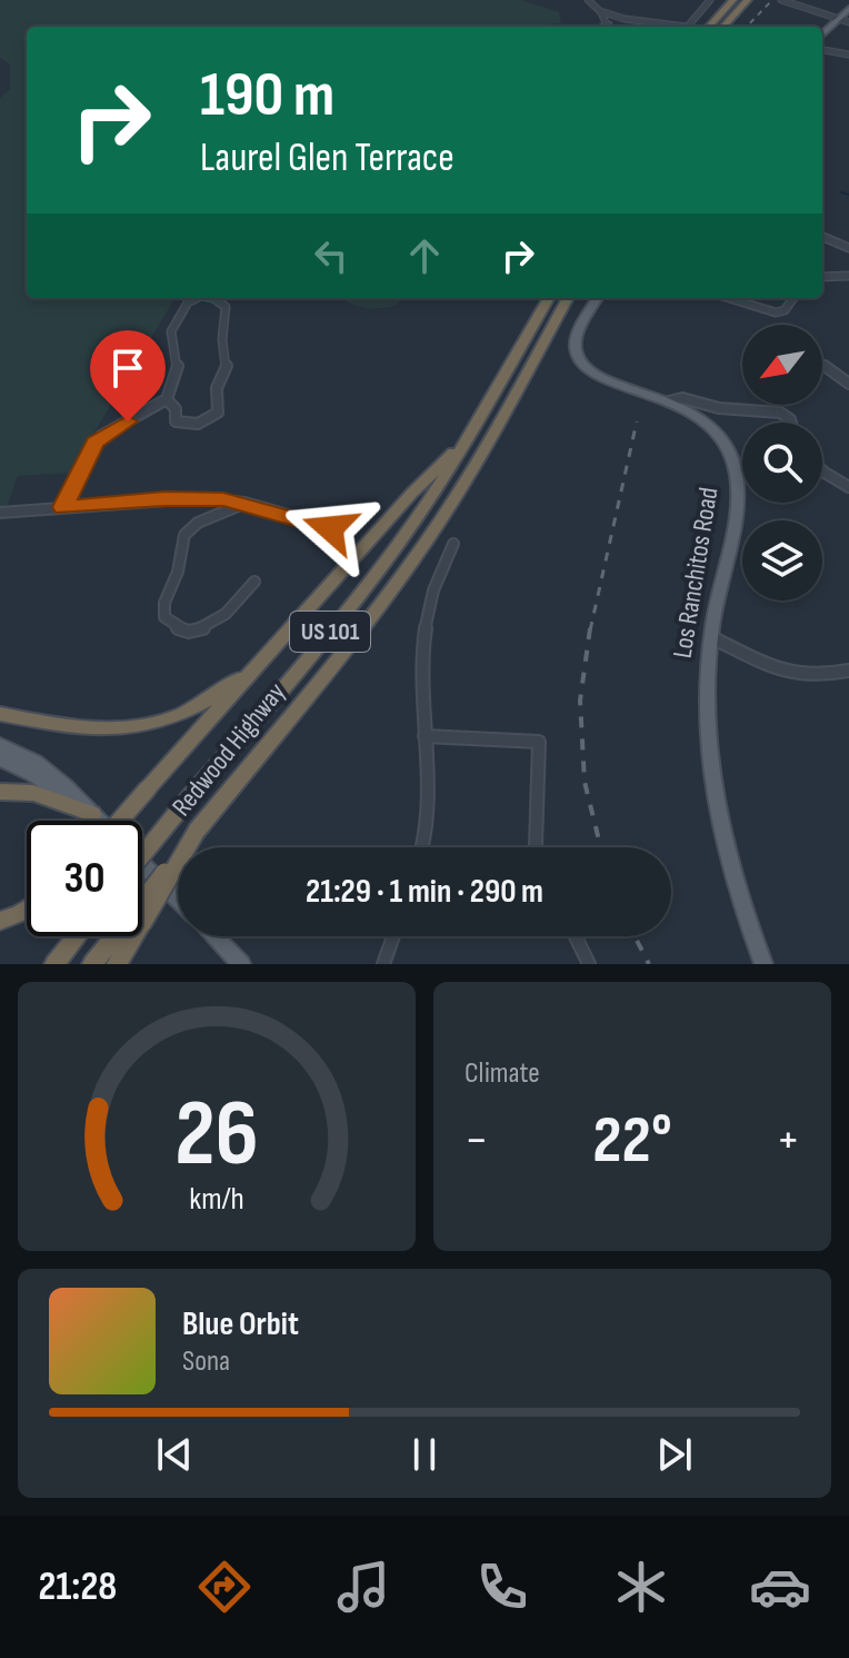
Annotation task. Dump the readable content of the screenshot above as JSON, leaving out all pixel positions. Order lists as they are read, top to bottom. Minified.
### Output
{"streets":{"highway":["US 101","Redwood Highway"],"main road":["Los Ranchitos Road"]},"north":"bottom left","page":{"turn":["190 m","Laurel Glen Terrace"],"limit":"30","trip":"21:29 · 1 min · 290 m","tile":"Climate","heat":["−","22°","+"],"song":["Blue Orbit","Sona"],"tabs":"21:28","gauge":["26","km/h"]}}
